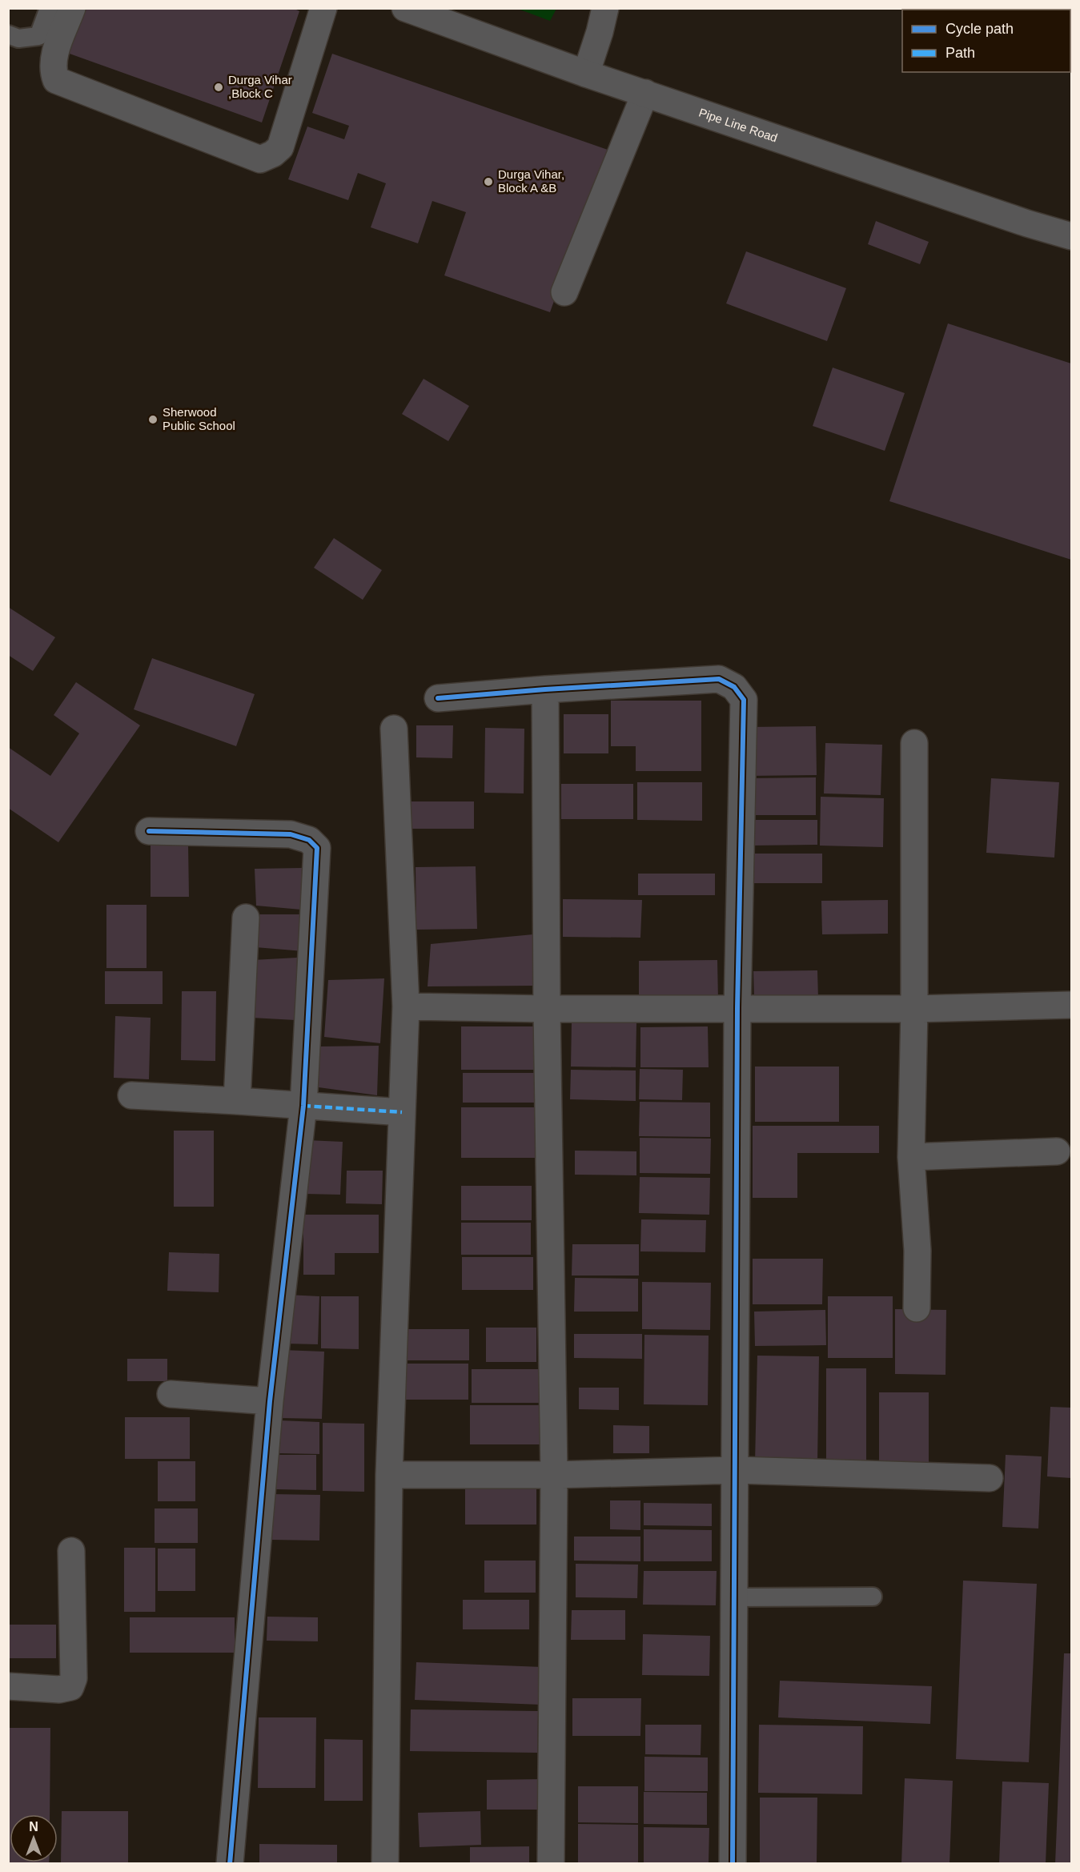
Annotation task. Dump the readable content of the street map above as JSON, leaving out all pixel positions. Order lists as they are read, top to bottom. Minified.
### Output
{"streets":{"street":["Pipe Line Road"]},"places":["Durga Vihar ,Block C","Durga Vihar, Block A &B","Sherwood Public School"],"legend":["Cycle path","Path"],"north":"top"}
